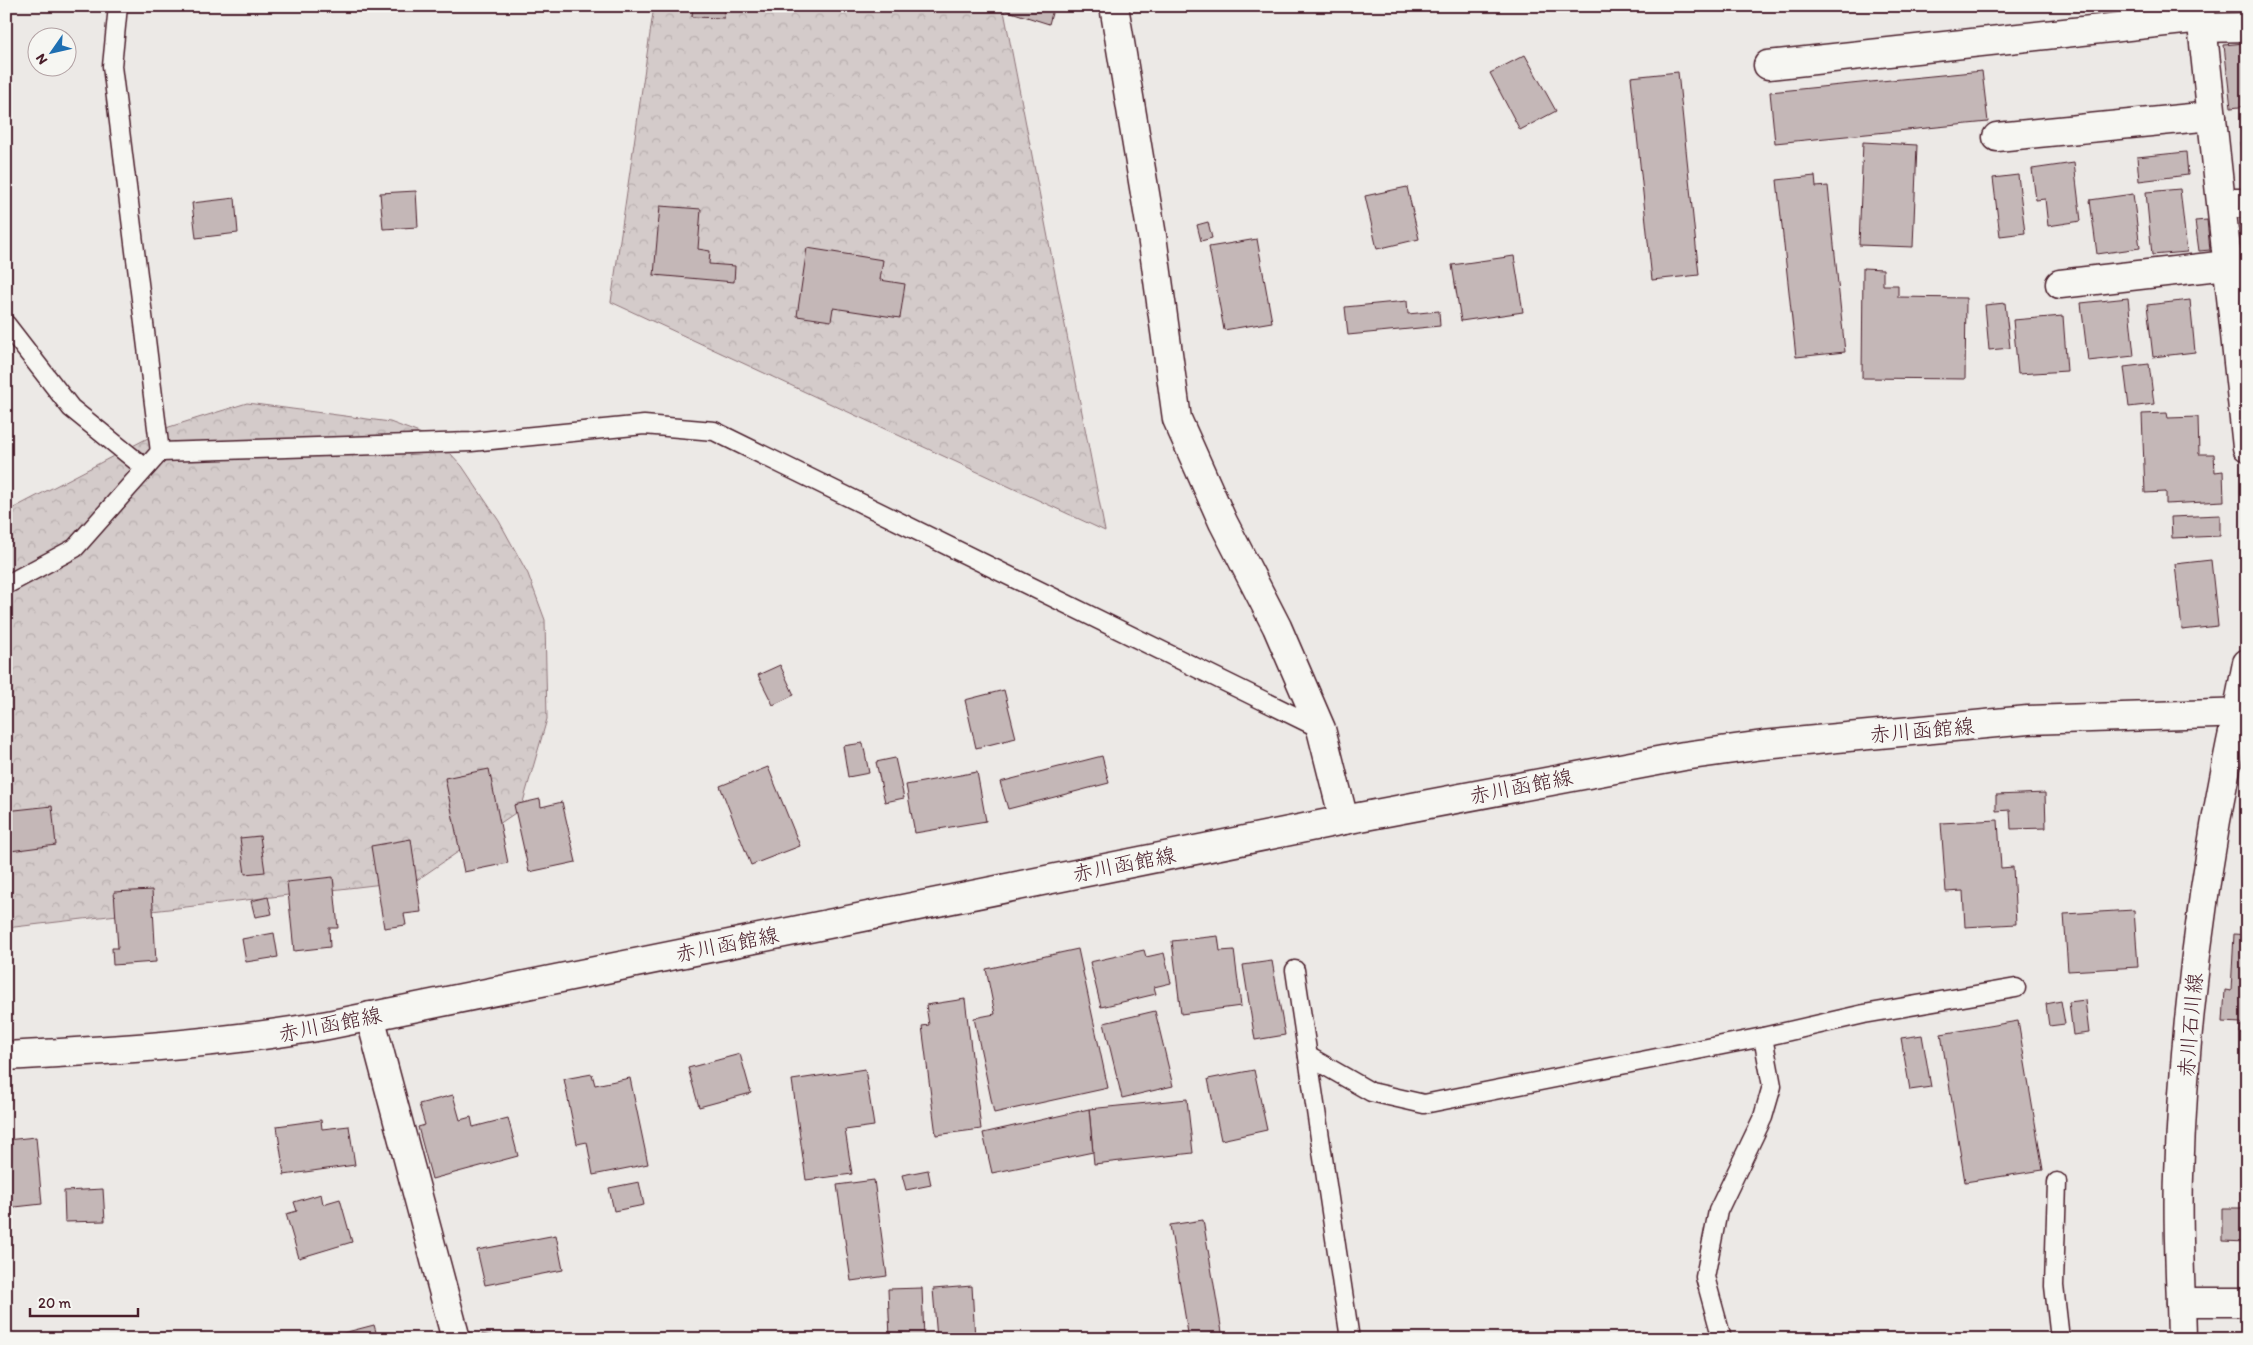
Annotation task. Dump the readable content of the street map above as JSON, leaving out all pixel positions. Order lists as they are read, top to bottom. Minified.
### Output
{"streets":{"street":["赤川函館線","赤川石川線"]},"crossings":[["赤川函館線","赤川石川線"]],"scale_bar":"20 m","north":"bottom left"}
